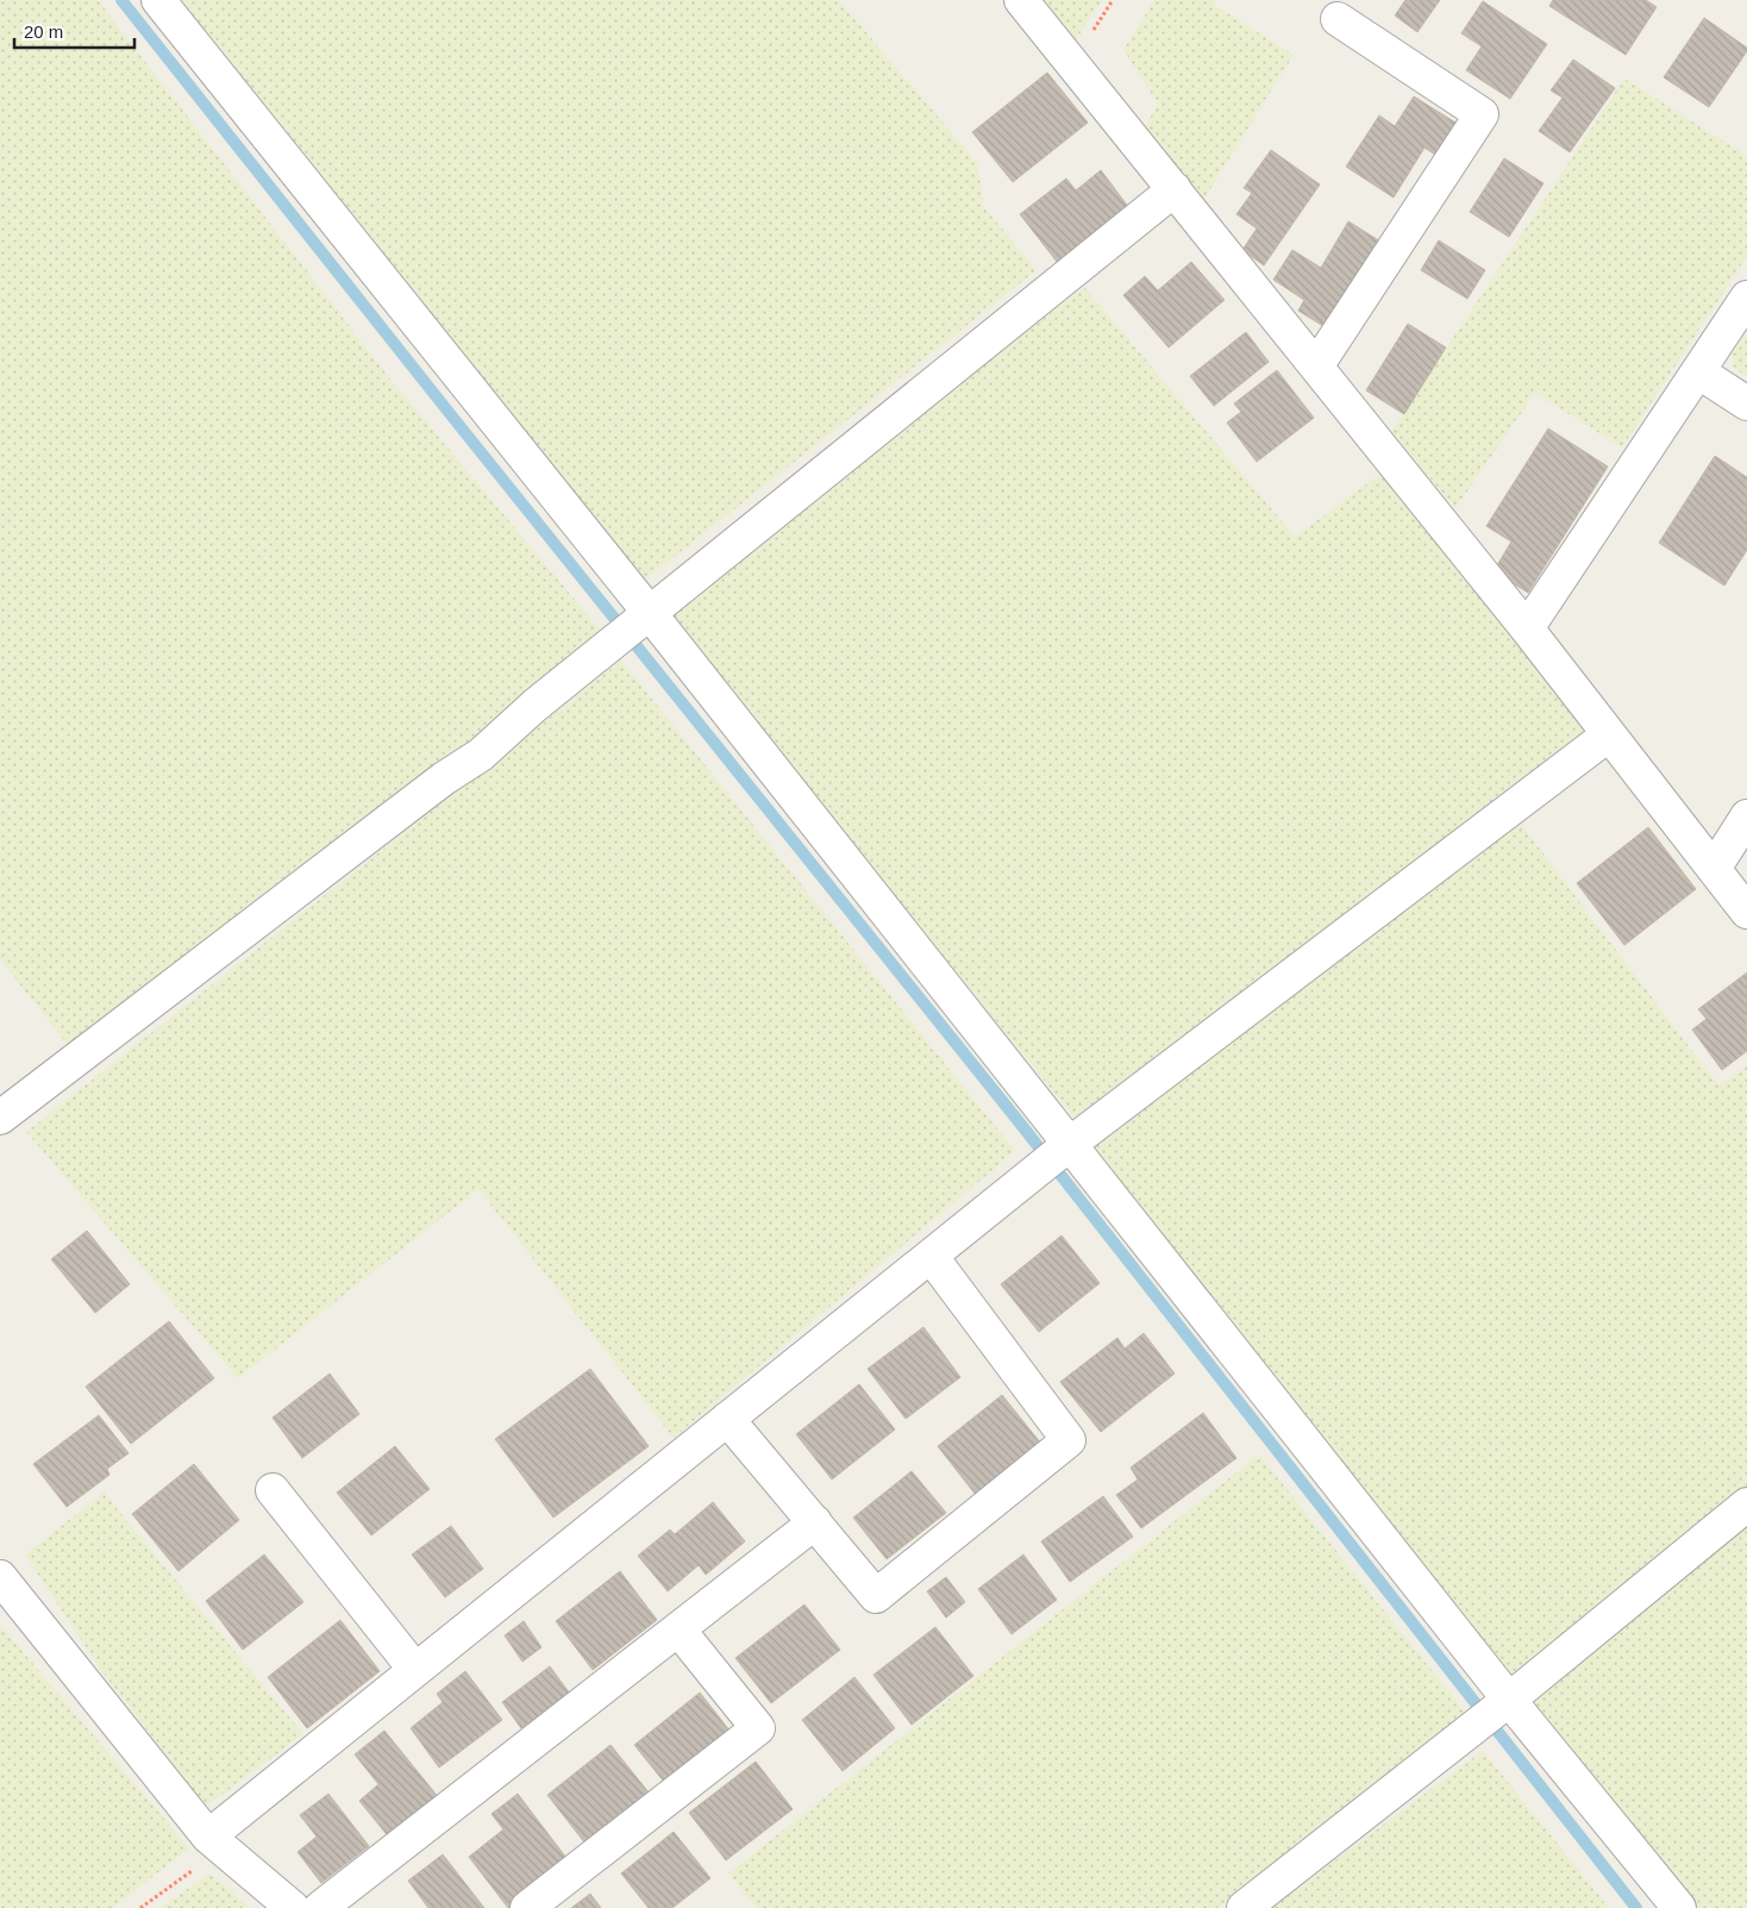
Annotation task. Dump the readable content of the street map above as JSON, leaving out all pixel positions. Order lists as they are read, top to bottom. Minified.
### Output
{"scale_bar":"20 m"}
